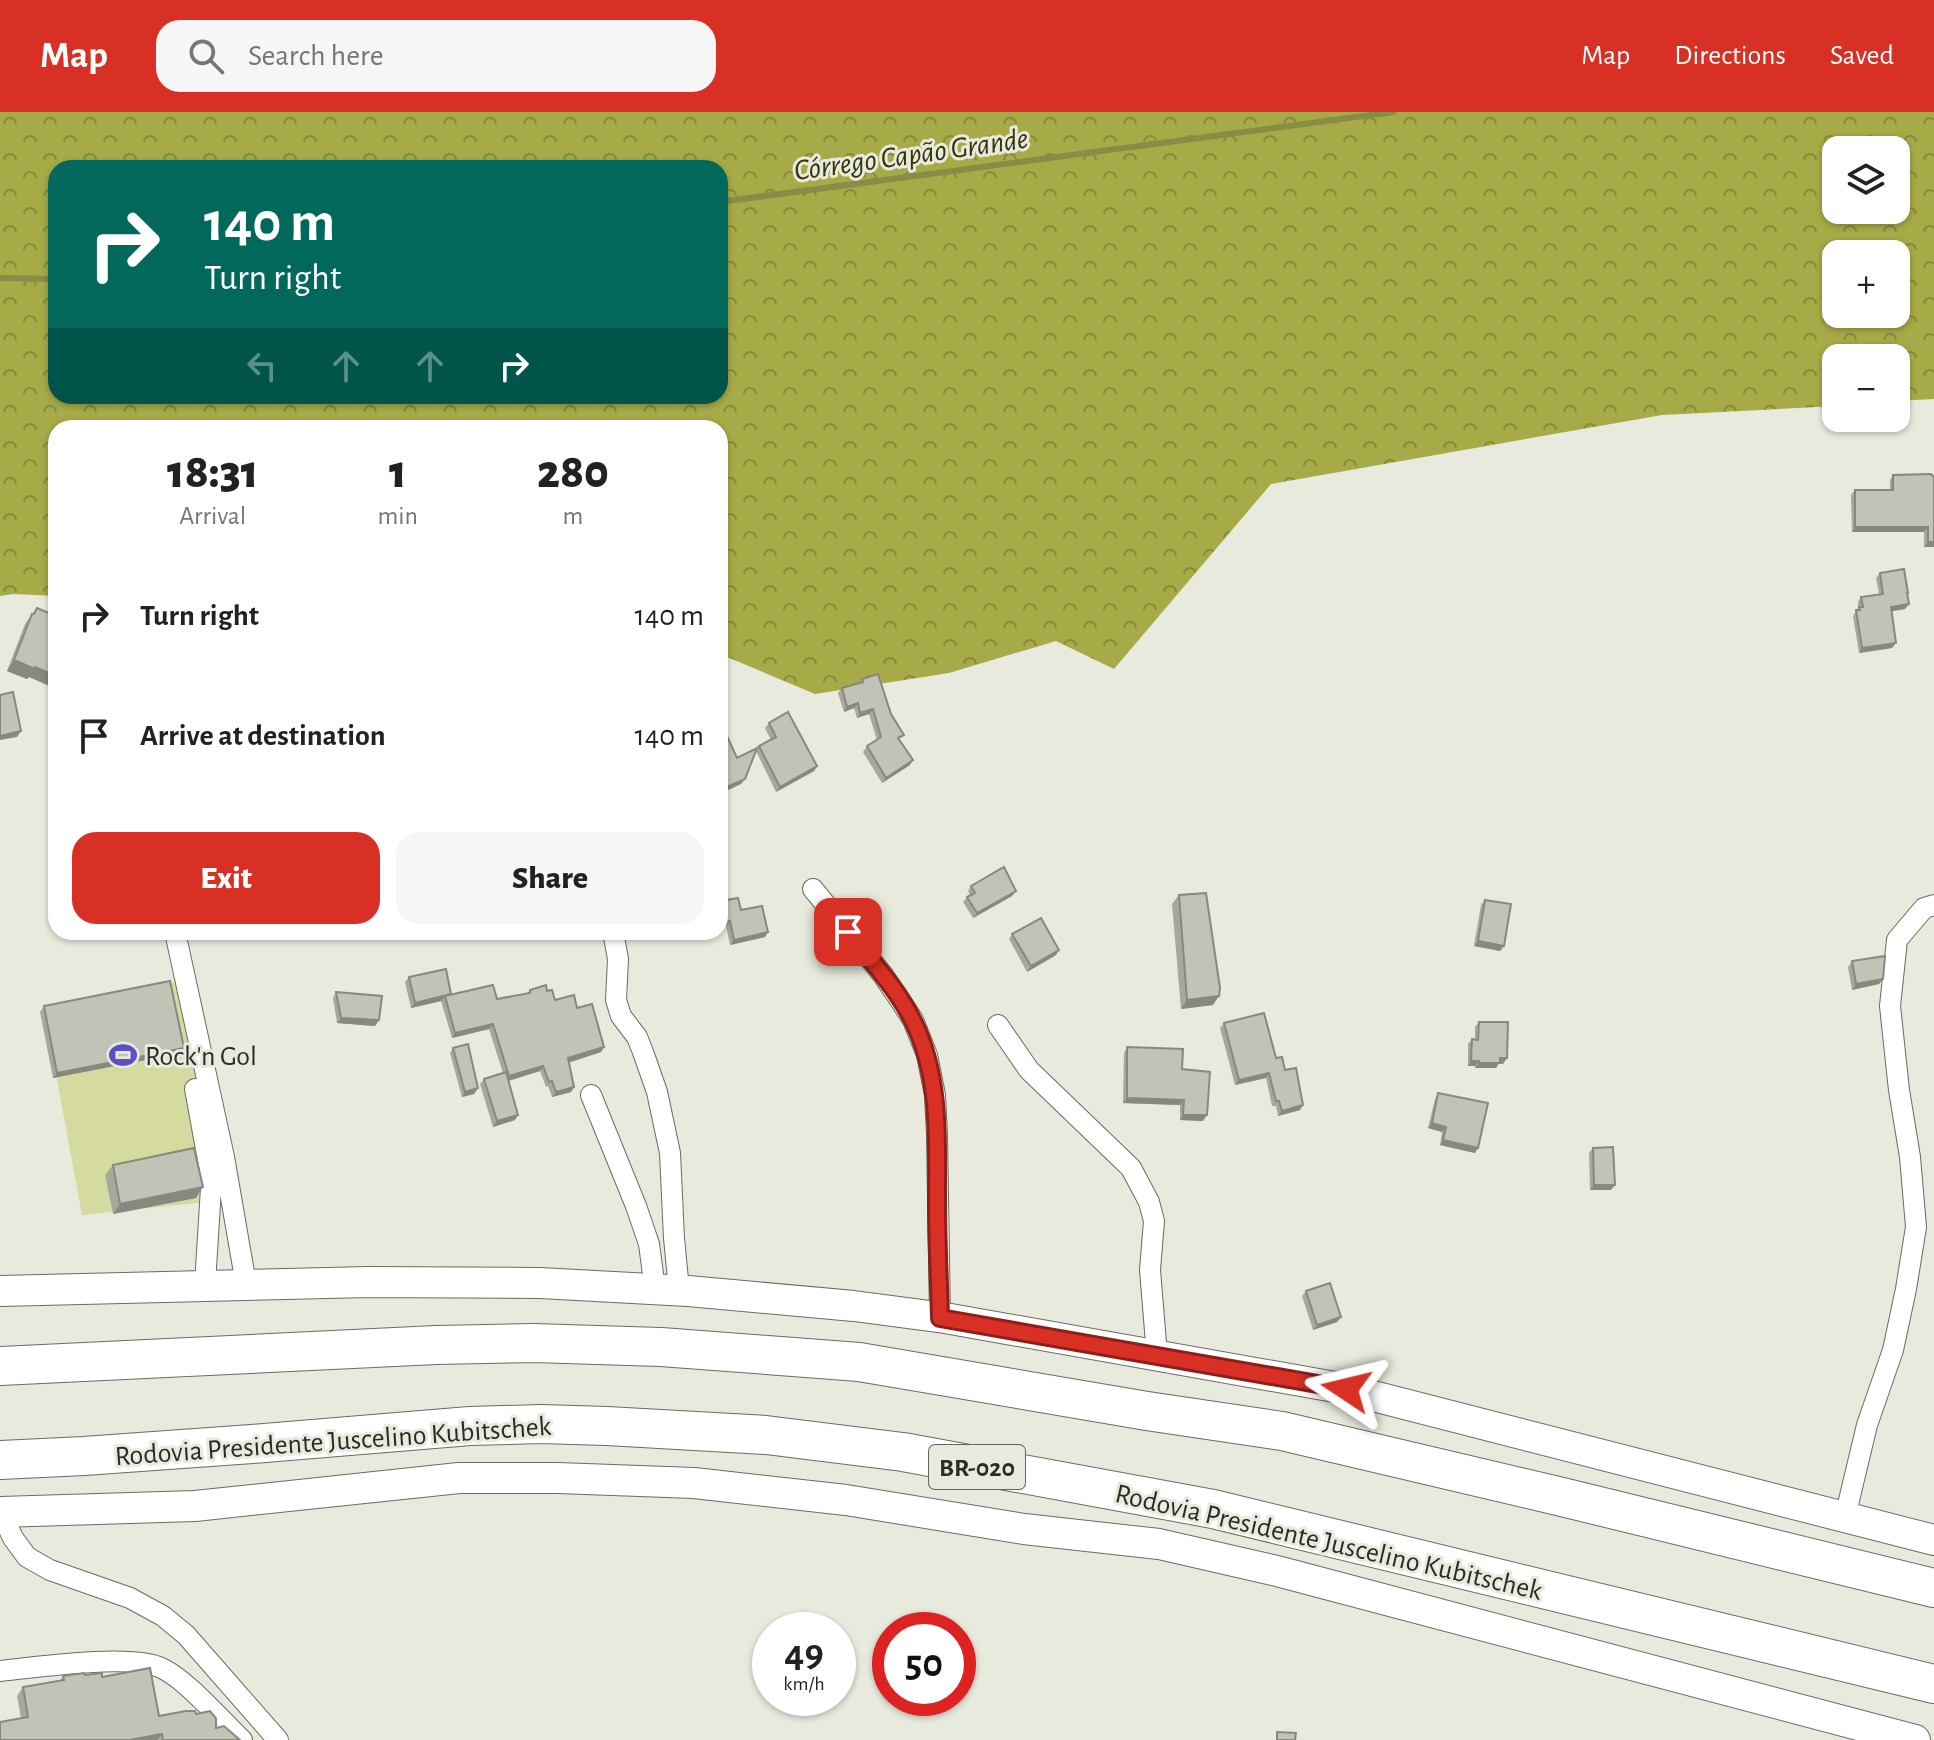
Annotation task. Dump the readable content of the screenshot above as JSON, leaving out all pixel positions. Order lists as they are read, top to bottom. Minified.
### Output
{"streets":{"highway":["Rodovia Presidente Juscelino Kubitschek","BR-020"]},"water":["Córrego Capão Grande"],"places":{"sports":["Rock'n Gol"]},"page":{"header":"Map","search":"Search here","nav":["Map","Directions","Saved"],"map_buttons":["+","−"],"turn":["140 m","Turn right"],"eta":["18:31","Arrival","1","min","280","m"],"list":[{"name":"Turn right","value":"140 m"},{"name":"Arrive at destination","value":"140 m"}],"buttons":["Exit","Share"],"speed":"49 km/h","limit":"50"}}
